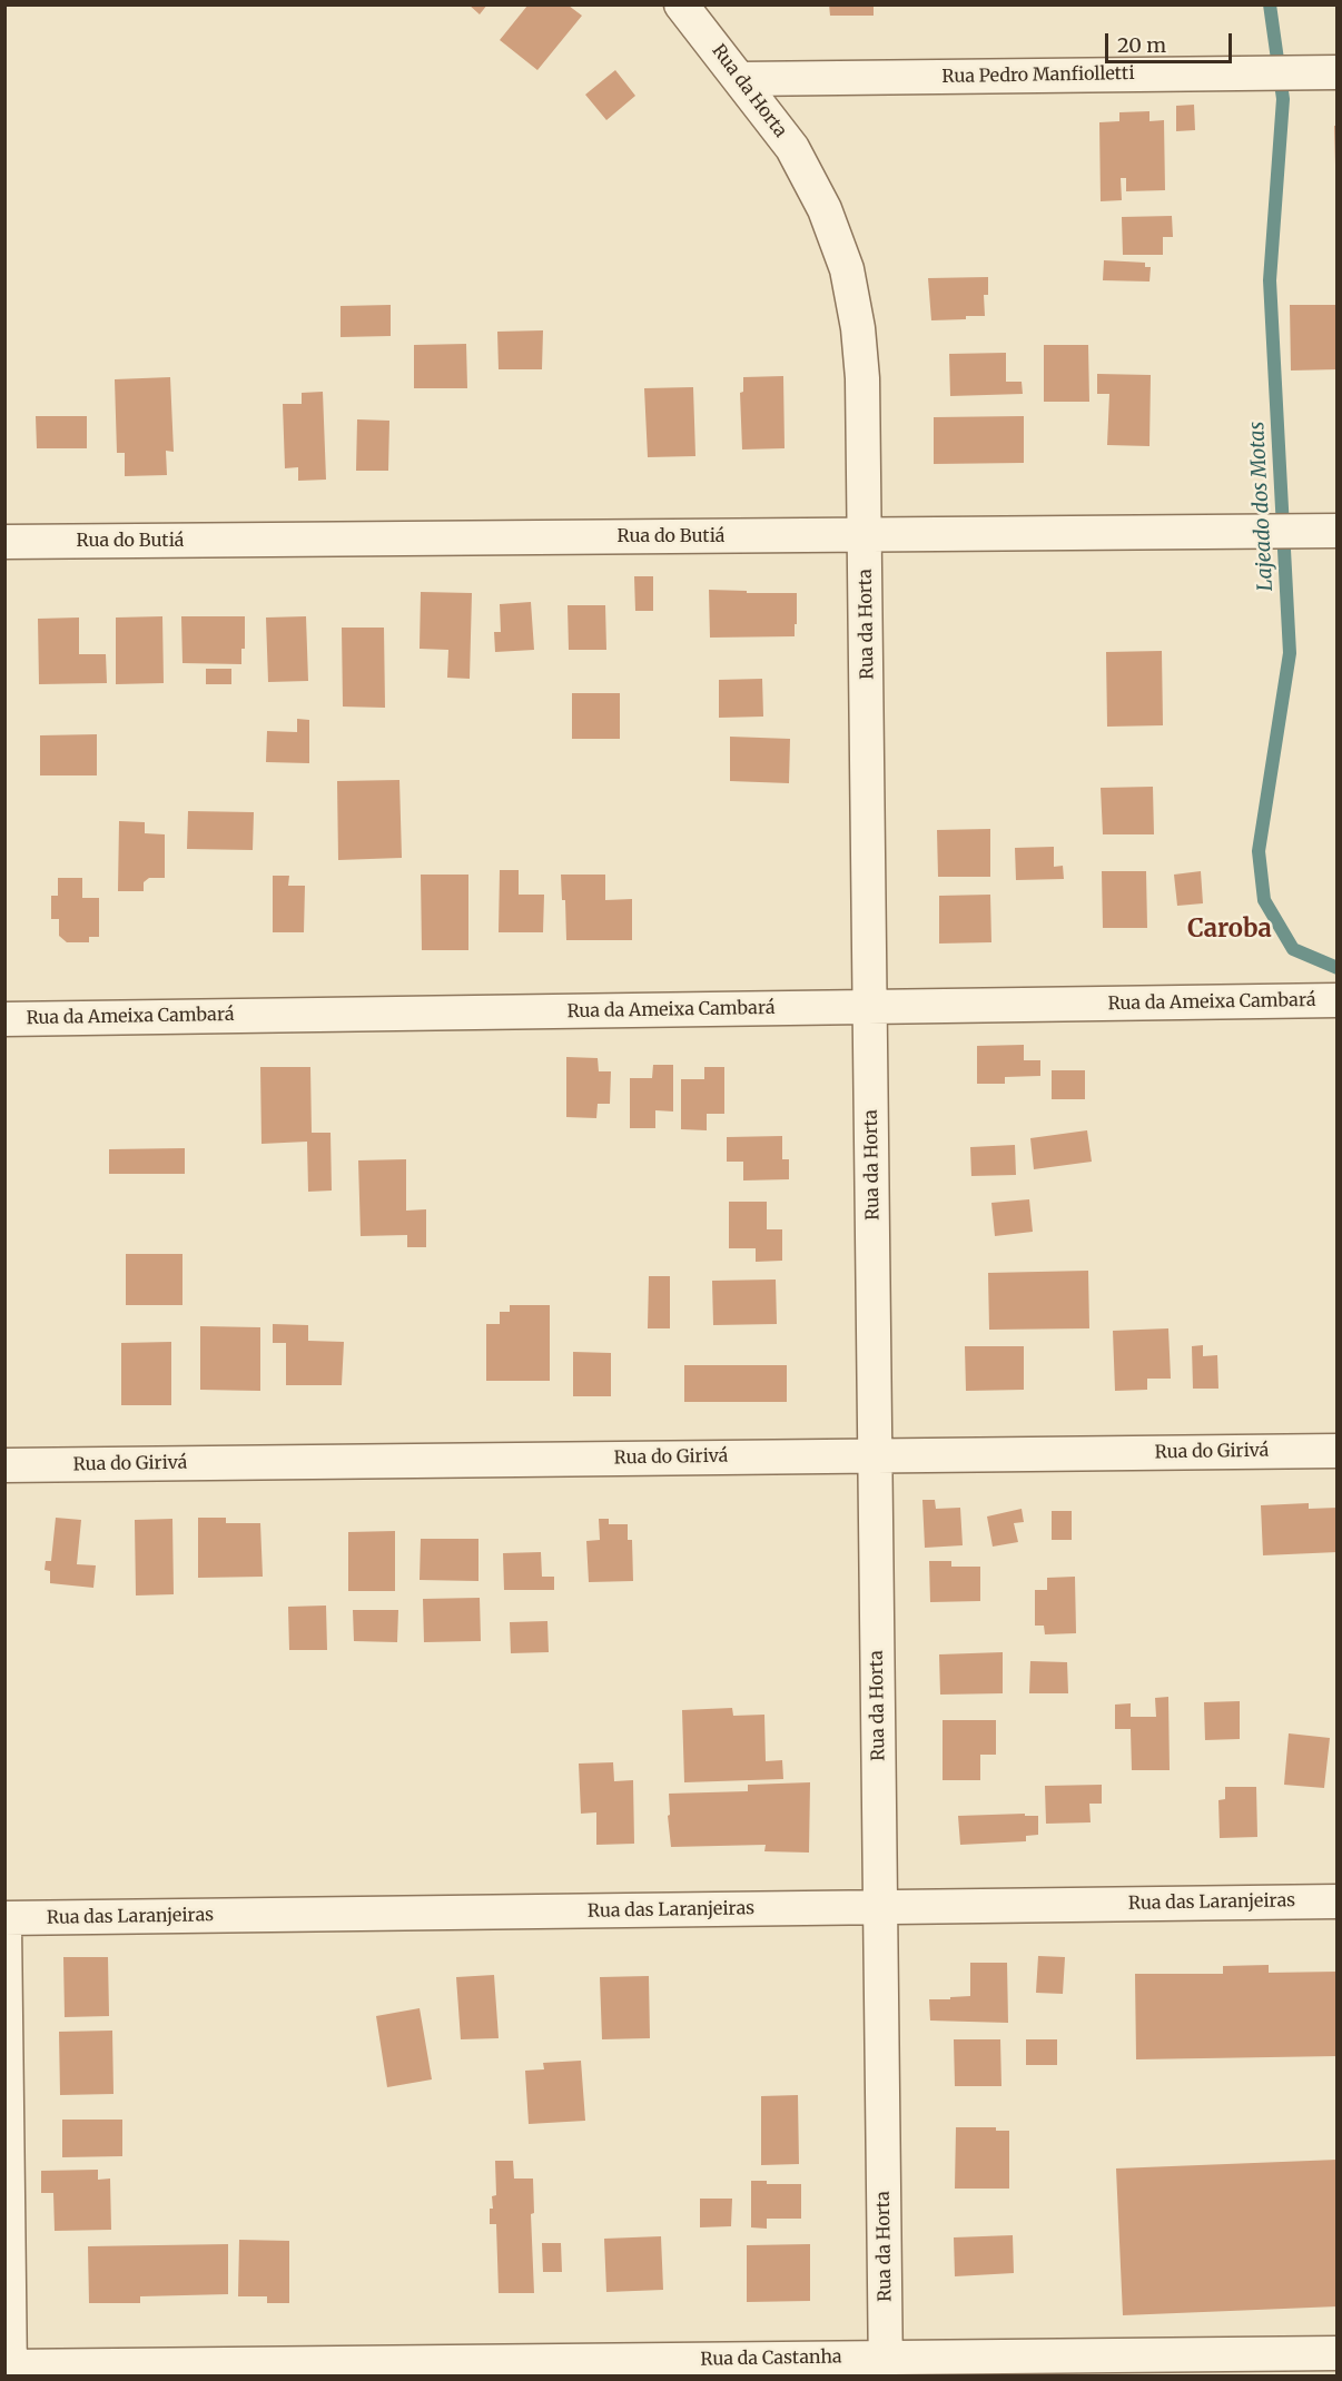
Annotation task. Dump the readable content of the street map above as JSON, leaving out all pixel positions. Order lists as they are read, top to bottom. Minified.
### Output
{"streets":{"street":["Rua Pedro Manfiolletti","Rua da Horta","Rua do Butiá","Rua da Ameixa Cambará","Rua do Girivá","Rua das Laranjeiras","Rua da Castanha"]},"crossings":[["Rua Pedro Manfiolletti","Rua da Horta"],["Rua da Horta","Rua do Butiá"],["Rua da Horta","Rua da Ameixa Cambará"],["Rua da Horta","Rua do Girivá"],["Rua da Horta","Rua das Laranjeiras"],["Rua da Horta","Rua da Castanha"]],"districts":["Caroba"],"water":["Lajeado dos Motas"],"scale_bar":"20 m"}
